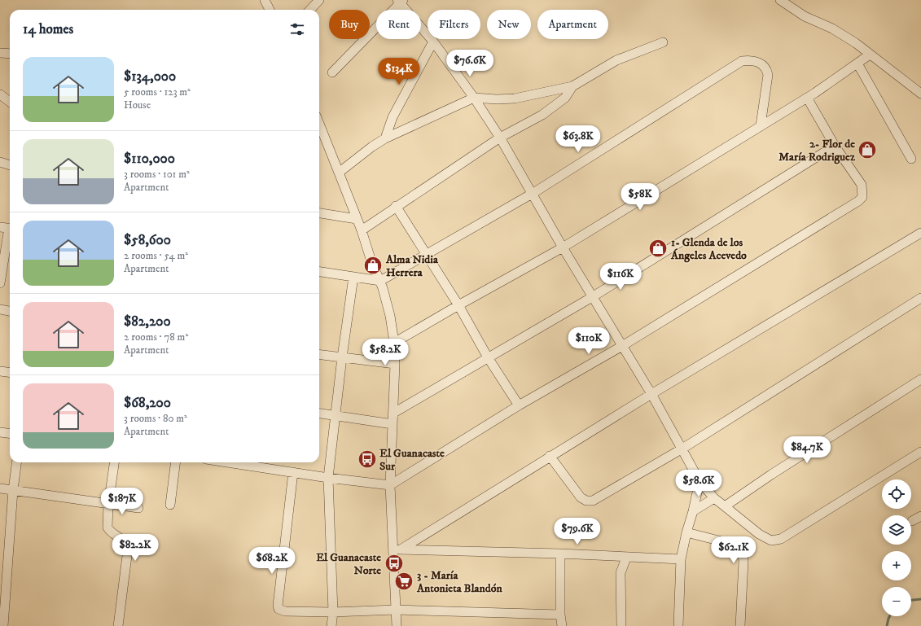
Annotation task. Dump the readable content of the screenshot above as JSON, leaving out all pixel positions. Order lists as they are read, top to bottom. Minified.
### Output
{"places":{"shop":["2- Flor de María Rodriguez","1- Glenda de los Ángeles Acevedo","Alma Nidia Herrera"],"bus stop":["El Guanacaste Sur","El Guanacaste Norte"],"supermarket":["3 - María Antonieta Blandón"]},"page":{"chip":["Buy","Rent","Filters","New","Apartment"],"heading":"14 homes","list":[{"name":"$134,000","note":"5 rooms · 123 m² · House"},{"name":"$110,000","note":"3 rooms · 101 m² · Apartment"},{"name":"$58,600","note":"2 rooms · 54 m² · Apartment"},{"name":"$82,200","note":"2 rooms · 78 m² · Apartment"},{"name":"$68,200","note":"3 rooms · 80 m² · Apartment"}],"price":["$76.6K","$134K","$63.8K","$58K","$116K","$110K","$58.2K","$84.7K","$58.6K","$187K","$79.6K","$82.2K","$62.1K","$68.2K"],"map_buttons":["+","−"]}}
